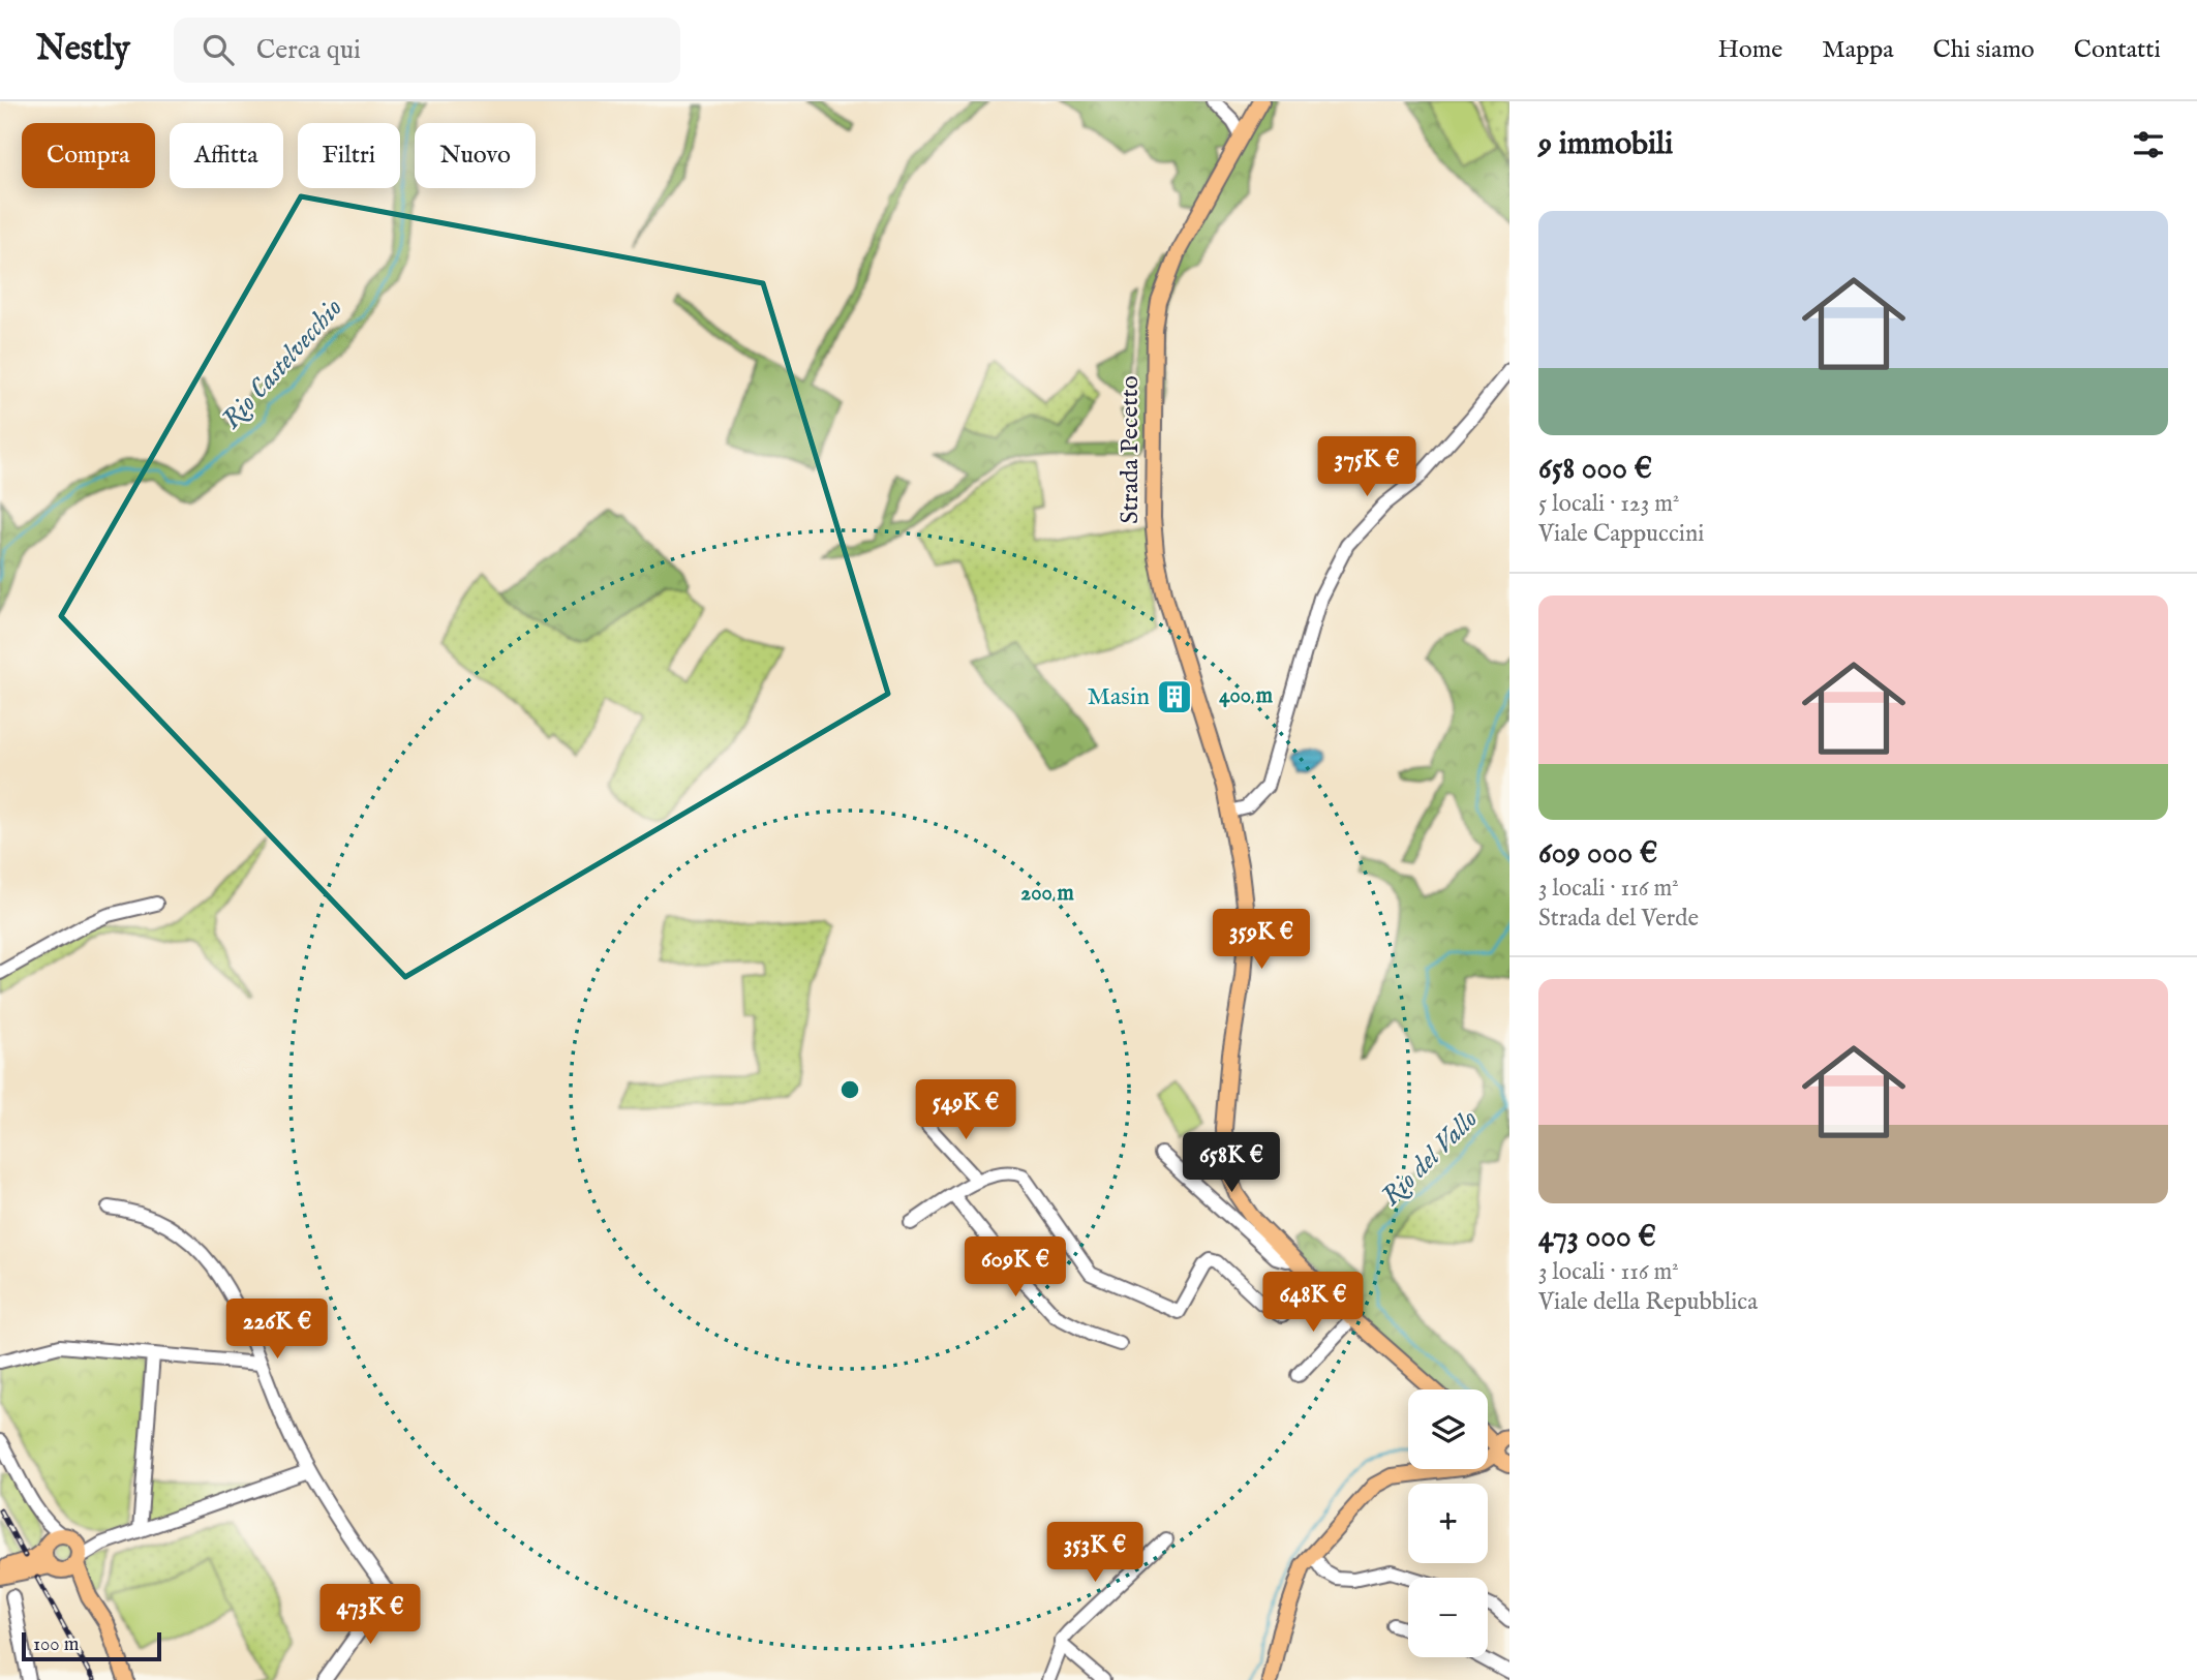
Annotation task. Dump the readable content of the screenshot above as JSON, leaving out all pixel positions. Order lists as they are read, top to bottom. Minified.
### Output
{"streets":{"main road":["Strada Pecetto"]},"water":["Rio Castelvecchio","Rio del Vallo"],"places":{"building":["Masin"]},"scale_bar":"100 m","page":{"header":"Nestly","search":"Cerca qui","nav":["Home","Mappa","Chi siamo","Contatti"],"heading":"9 immobili","chip":["Compra","Affitta","Filtri","Nuovo"],"list":[{"name":"658 000 €","note":"5 locali · 123 m² · Viale Cappuccini"},{"name":"609 000 €","note":"3 locali · 116 m² · Strada del Verde"},{"name":"473 000 €","note":"3 locali · 116 m² · Viale della Repubblica"}],"price":["375K €","359K €","549K €","658K €","609K €","648K €","226K €","353K €","473K €"],"map_buttons":["+","−"],"scale":"100 m"},"rings":["400 m","200 m"]}
